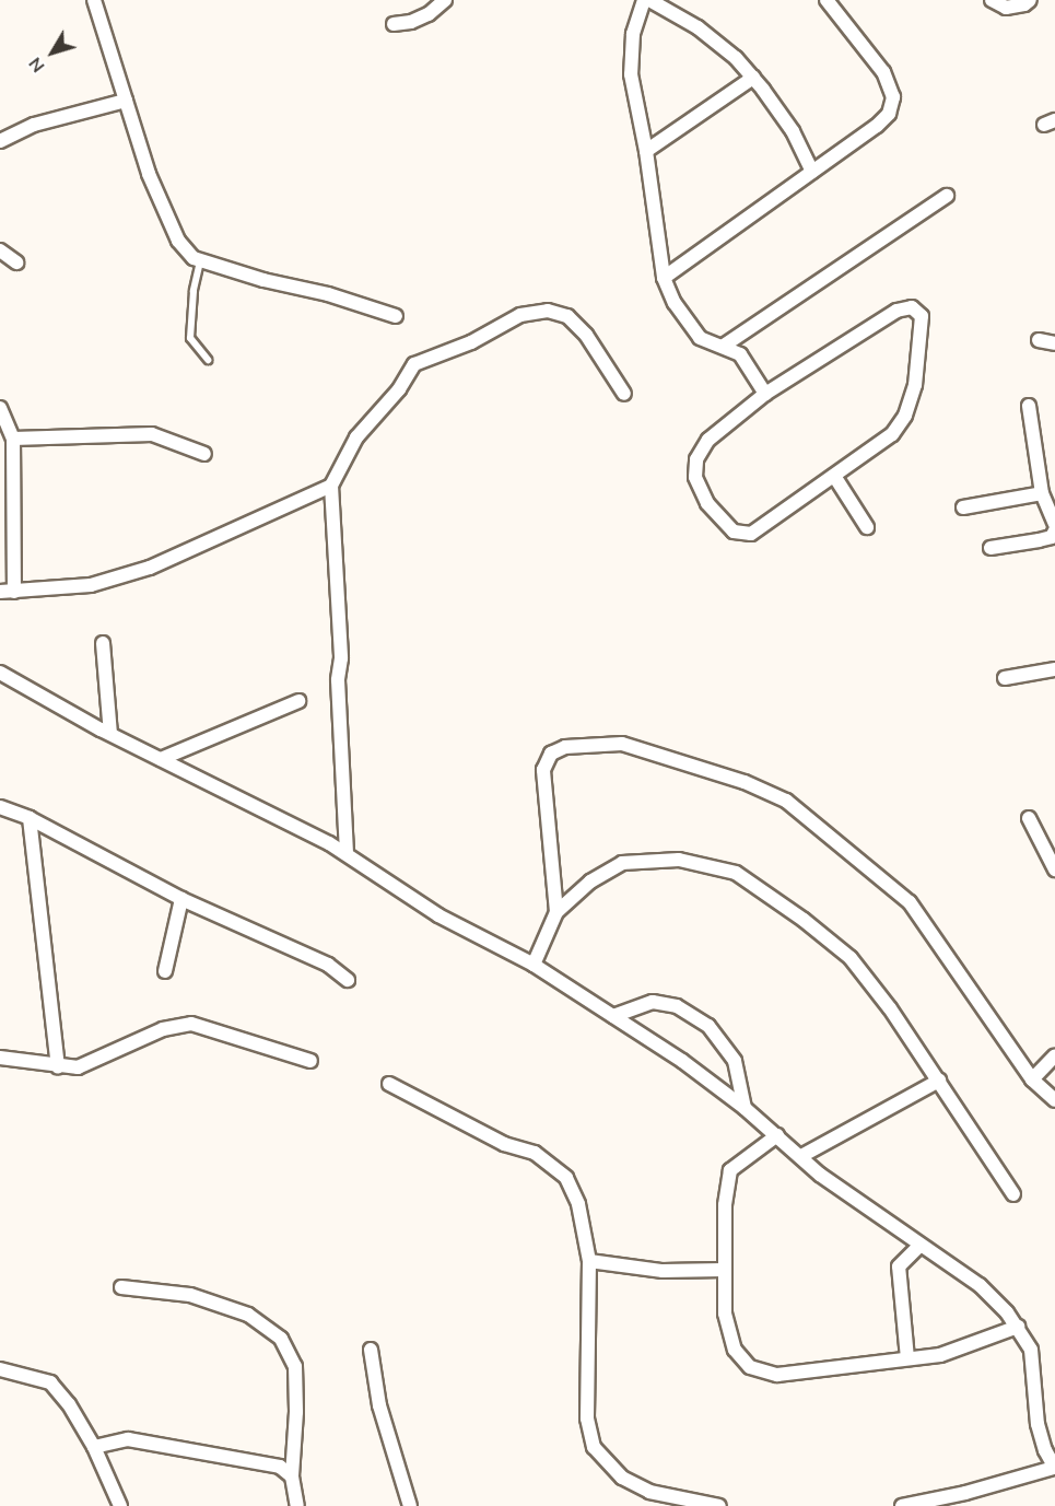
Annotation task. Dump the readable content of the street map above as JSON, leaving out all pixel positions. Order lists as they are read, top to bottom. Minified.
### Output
{"north":"bottom left"}
